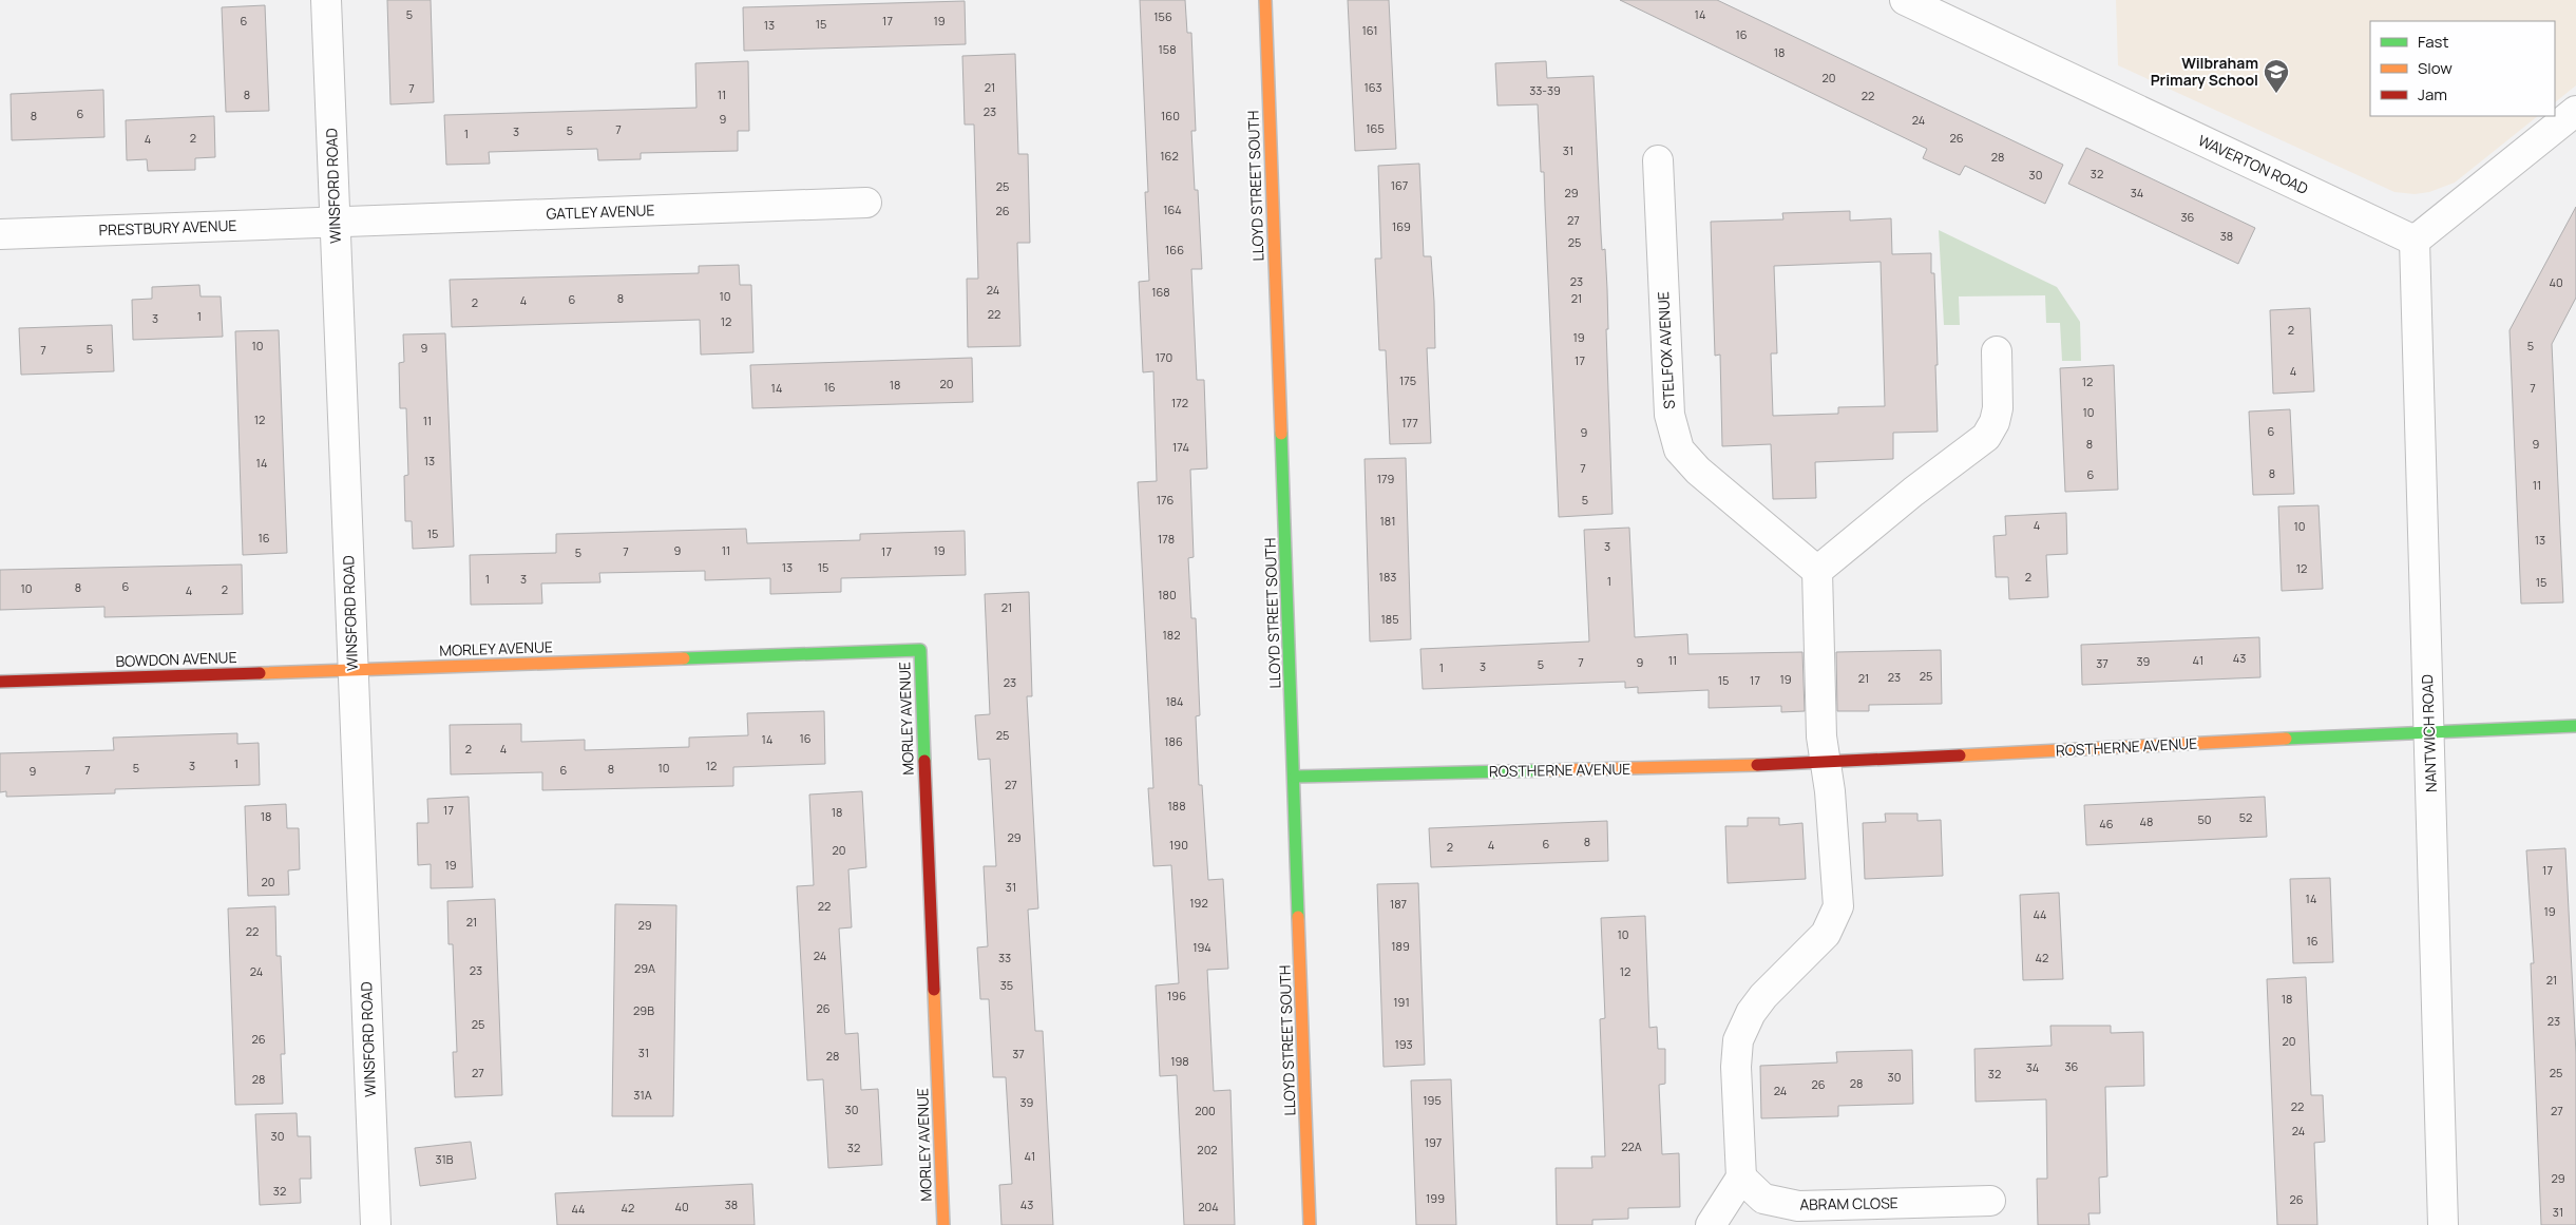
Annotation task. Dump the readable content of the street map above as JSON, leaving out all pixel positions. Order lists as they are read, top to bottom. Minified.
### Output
{"streets":{"street":["WAVERTON ROAD","WINSFORD ROAD","LLOYD STREET SOUTH","GATLEY AVENUE","PRESTBURY AVENUE","STELFOX AVENUE","MORLEY AVENUE","BOWDON AVENUE","NANTWICH ROAD","ROSTHERNE AVENUE","ABRAM CLOSE"]},"crossings":[["WAVERTON ROAD","NANTWICH ROAD"],["WINSFORD ROAD","GATLEY AVENUE"],["WINSFORD ROAD","PRESTBURY AVENUE"],["WINSFORD ROAD","MORLEY AVENUE"],["WINSFORD ROAD","BOWDON AVENUE"],["LLOYD STREET SOUTH","ROSTHERNE AVENUE"],["GATLEY AVENUE","PRESTBURY AVENUE"],["MORLEY AVENUE","BOWDON AVENUE"],["NANTWICH ROAD","ROSTHERNE AVENUE"]],"places":{"school or university":["Wilbraham Primary School"]},"house_numbers":["5","14","156","6","17","19","15","13","161","16","158","18","20","21","163","7","33-39","8","11","22","23","6","8","160","9","24","165","7","5","3","1","2","26","4","31","162","28","32","30","167","25","29","34","164","26","36","27","169","38","25","166","23","40","24","168","10","8","21","6","4","2","22","1","3","12","2","19","10","5","9","5","7","170","17","4","175","12","20","18","16","14","7","172","10","12","11","177","6","9","8","9","174","13","14","7","8","6","179","11","176","5","181","4","10","15","16","178","13","3","9","11","19","7","17","5","13","15","12","183","2","1","3","1","15","6","8","10","2","4","180","21","185","182","43","11","41","39","7","9","37","5","3","1","25","23","21","19","15","17","23","184","25","16","14","186","2","4","1","3","12","5","10","8","7","6","9","27","188","17","18","18","52","50","48","46","29","8","6","190","4","2","20","19","17","20","31","14","192","187","22","19","44","21","29","22","10","16","189","194","24","33","42","29A","23","24","12","21","35","196","18","191","26","29B","23","25","26","20","193","31","37","28","198","36","34","27","25","32","30","28","28","26","24","31A","195","39","22","30","200","27","24","30","197","22A","32","202","41","31B","29","32","199","26","38","43","40","204","42","44","31"],"legend":["Fast","Slow","Jam"]}
